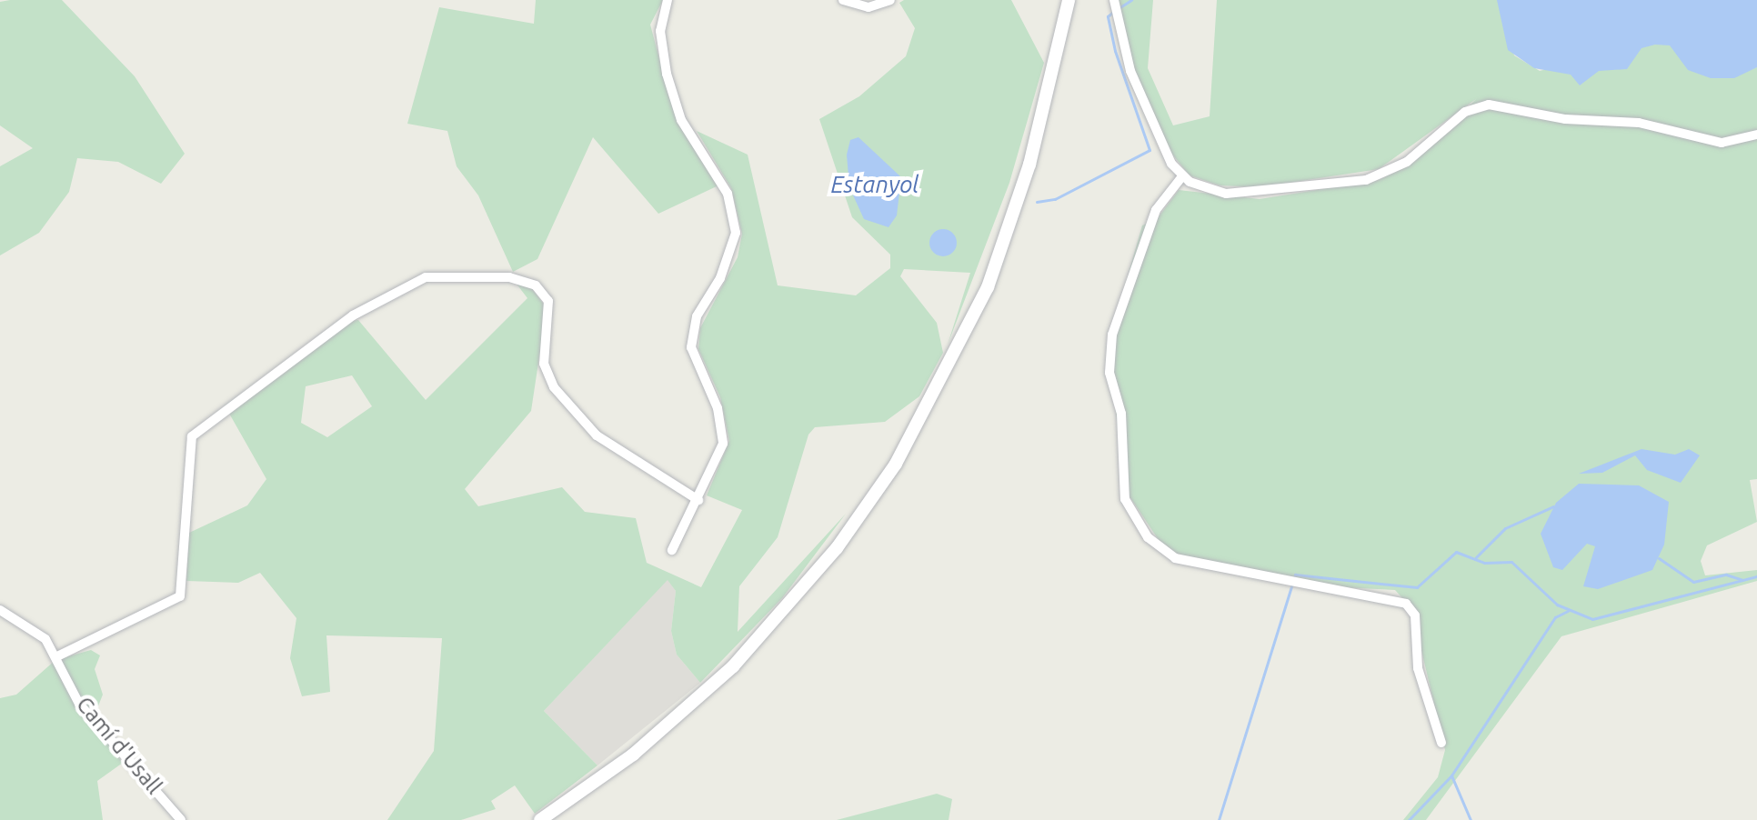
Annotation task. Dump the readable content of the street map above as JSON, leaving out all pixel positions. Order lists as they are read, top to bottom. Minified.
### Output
{"streets":{"street":["Camí d'Usall"]},"water":["Estanyol"]}
